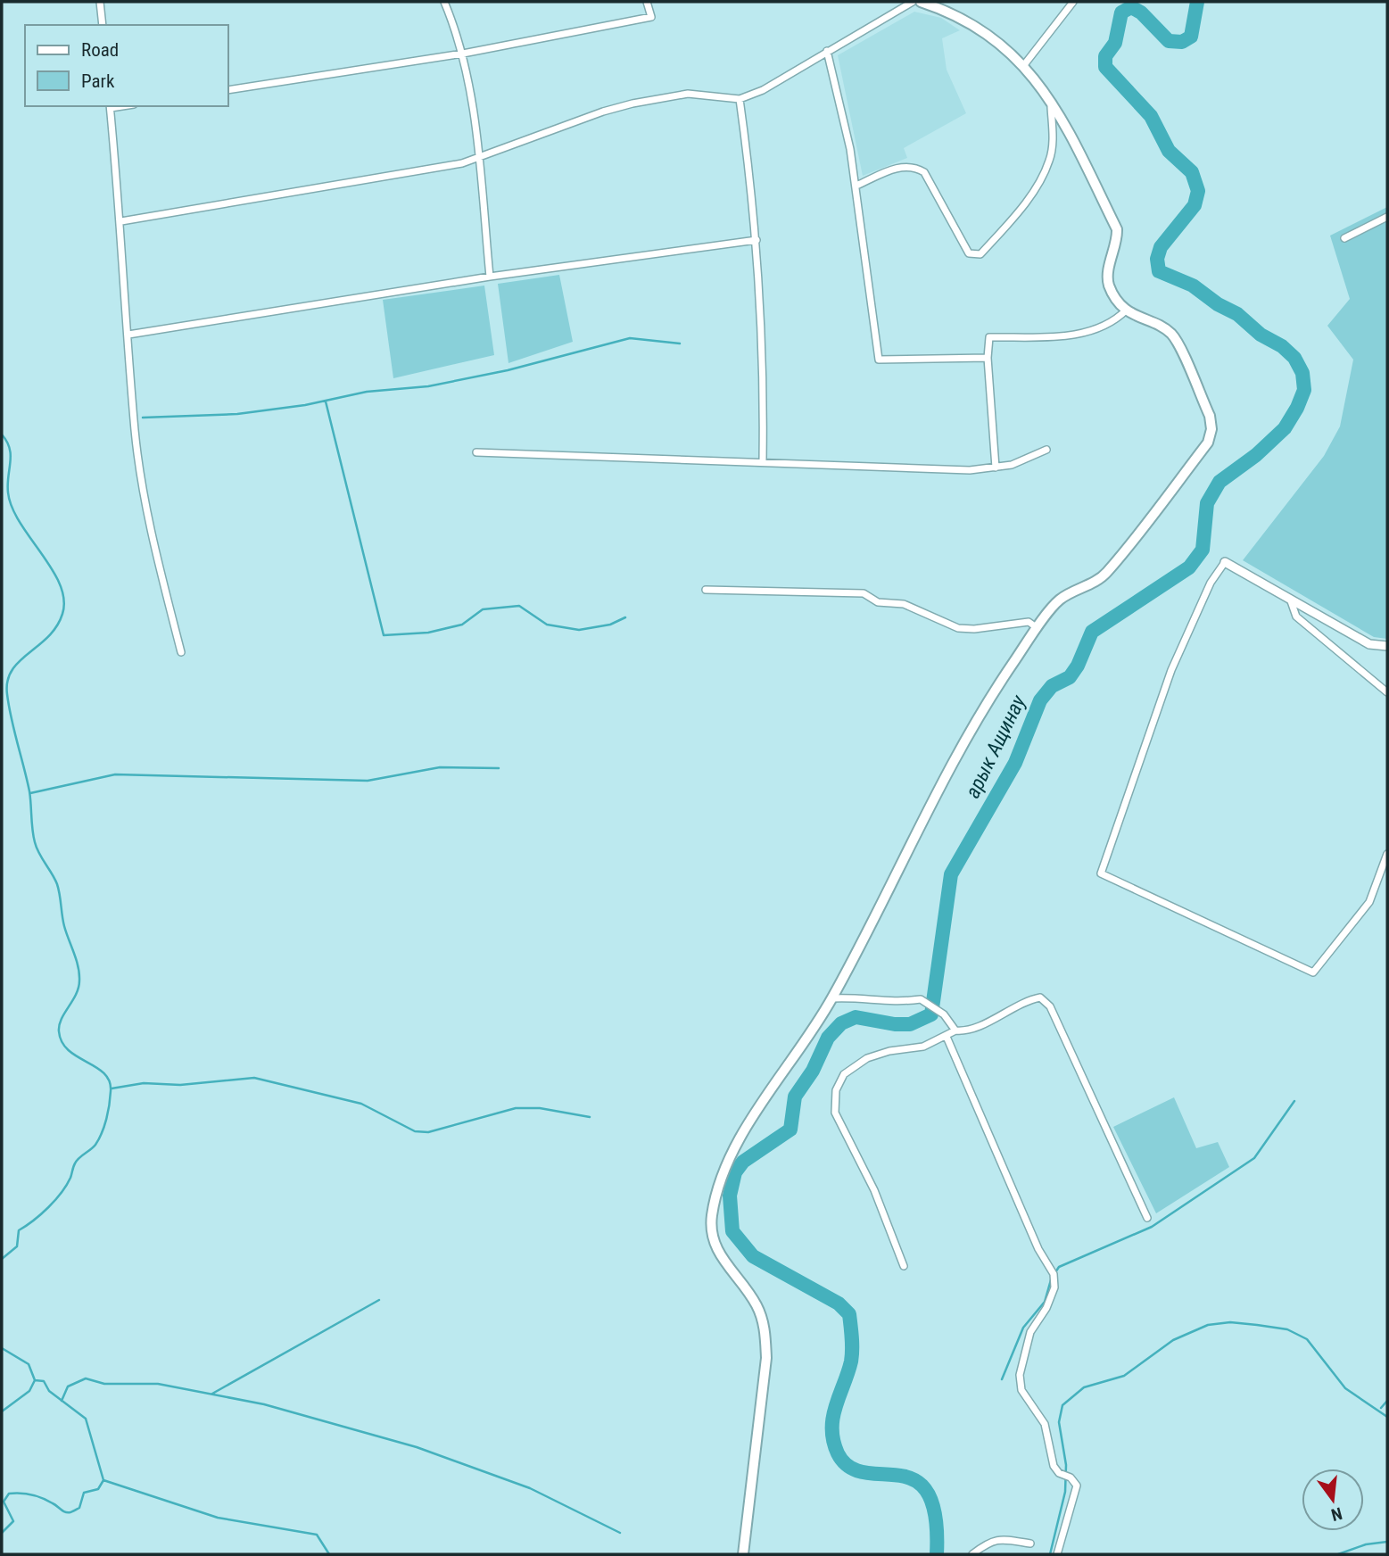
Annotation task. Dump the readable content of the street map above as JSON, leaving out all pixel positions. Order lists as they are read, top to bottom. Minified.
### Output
{"water":["арык Ащинау"],"legend":["Road","Park"],"north":"bottom"}
